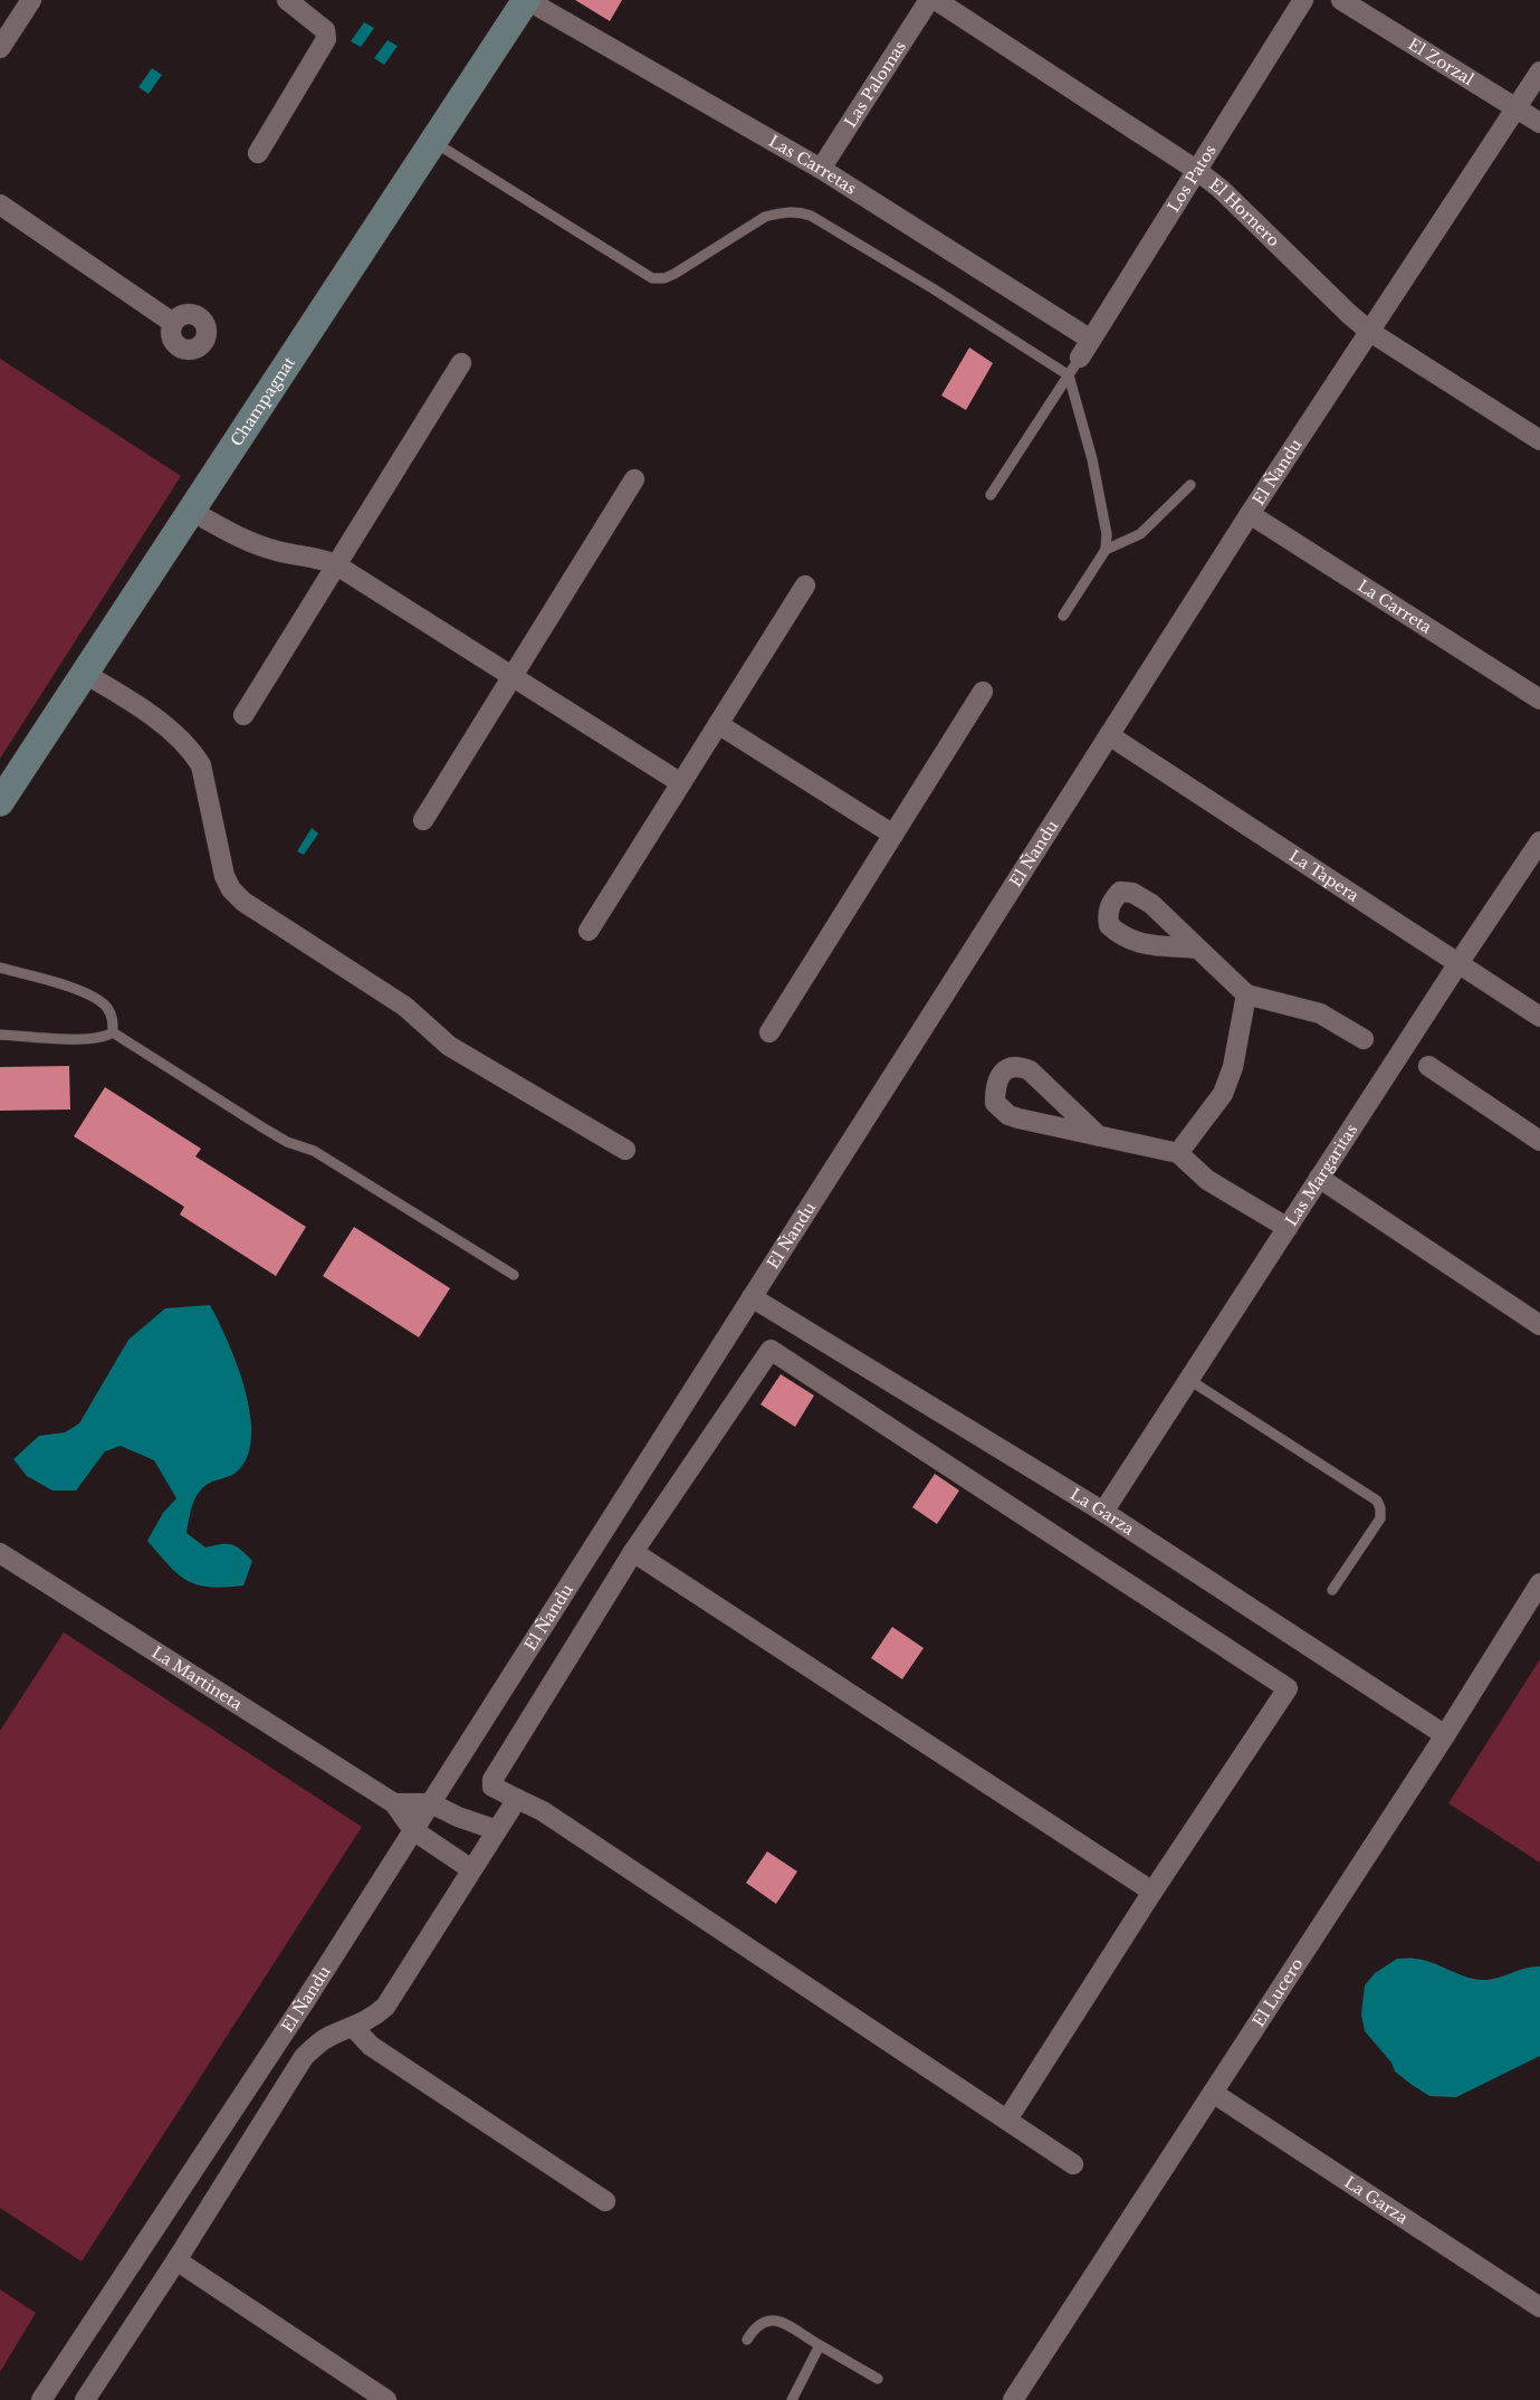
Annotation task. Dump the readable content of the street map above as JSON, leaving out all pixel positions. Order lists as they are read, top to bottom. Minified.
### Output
{"streets":{"street":["El Zorzal","Las Palomas","Las Carretas","Los Patos","El Hornero","Champagnat","El Ñandu","La Carreta","La Tapera","Las Margaritas","La Garza","La Martineta","El Lucero"]},"crossings":[["El Zorzal","El Ñandu"],["Las Palomas","Las Carretas"],["Las Carretas","Los Patos"],["Las Carretas","Champagnat"],["Los Patos","El Hornero"],["El Hornero","El Ñandu"],["El Ñandu","La Carreta"],["El Ñandu","La Tapera"],["El Ñandu","La Garza"],["La Tapera","Las Margaritas"],["Las Margaritas","La Garza"],["La Garza","El Lucero"]]}
